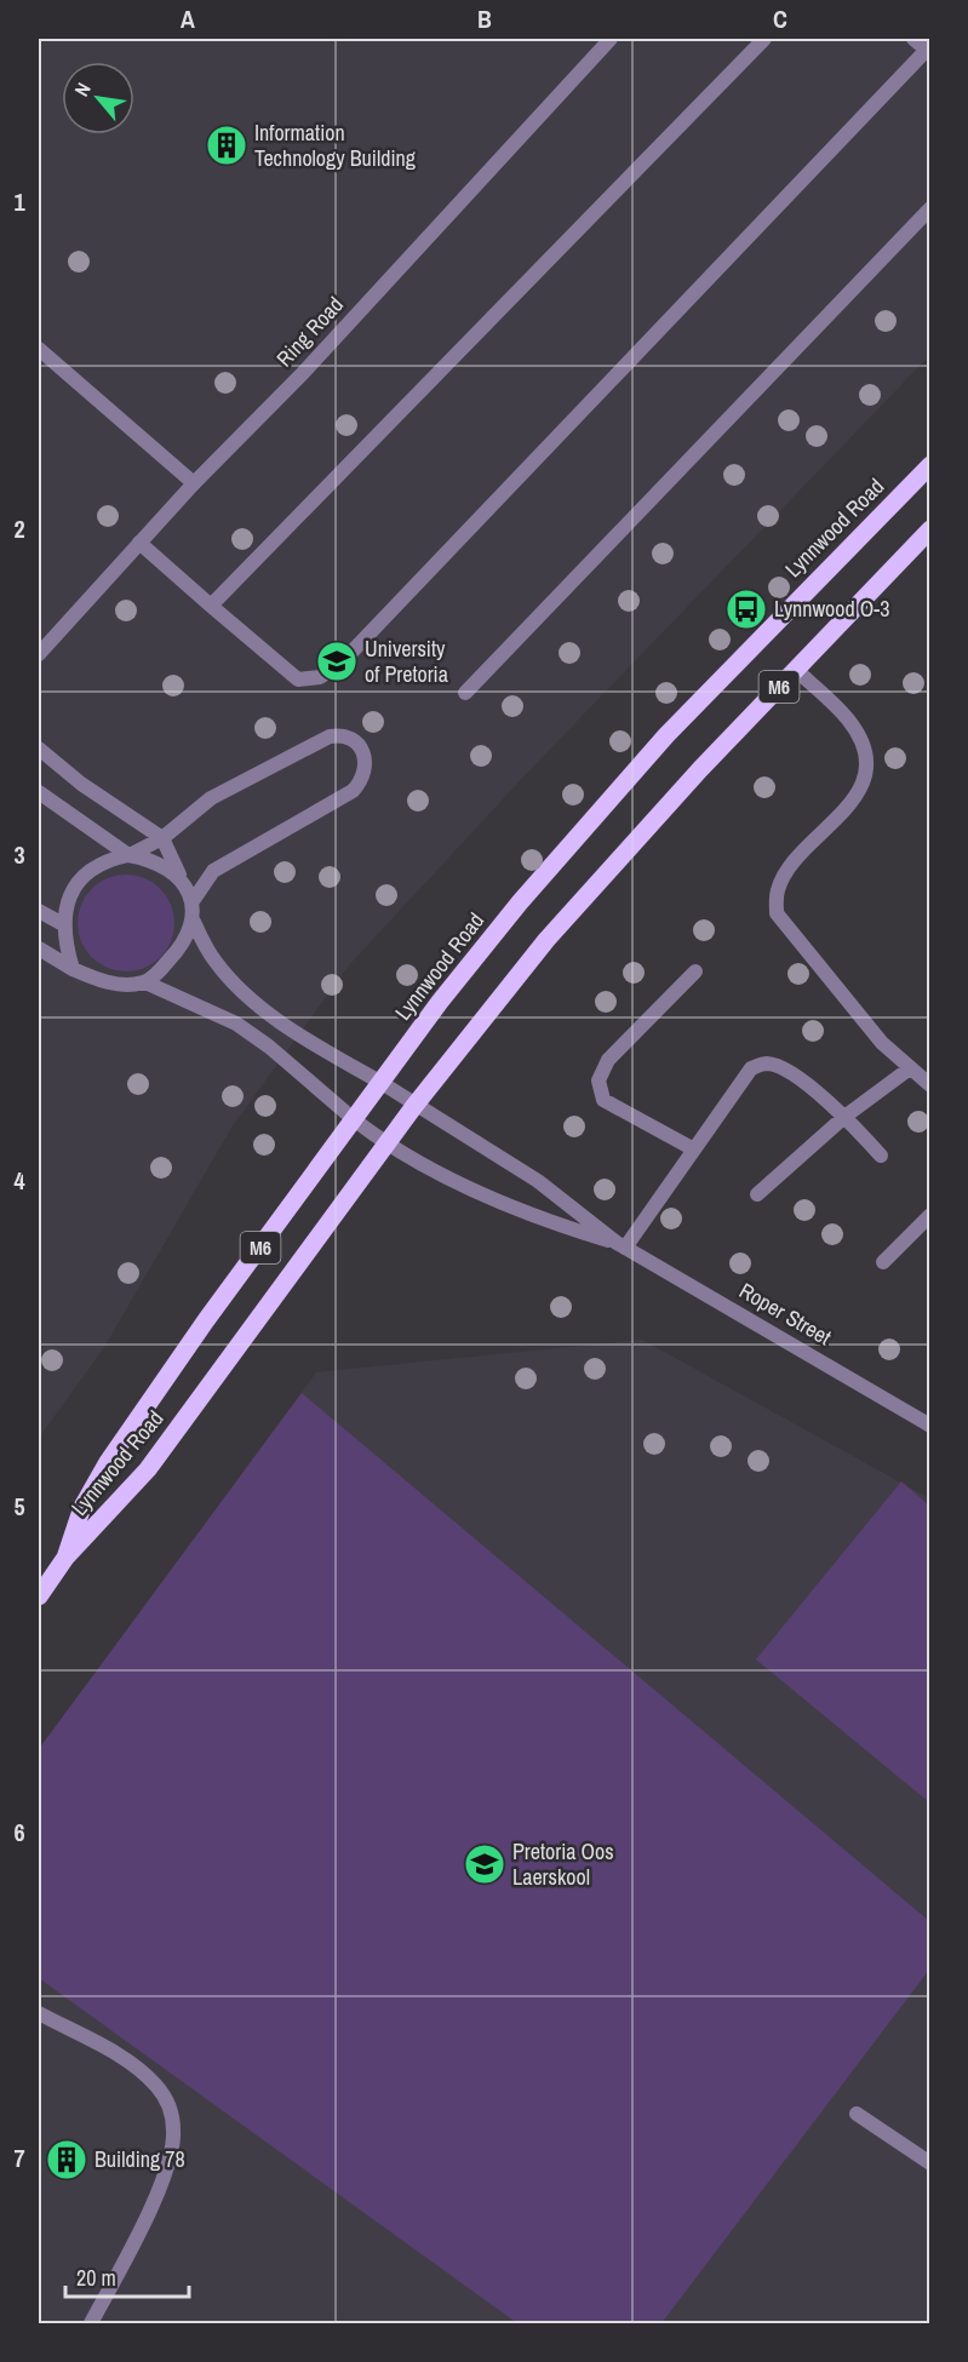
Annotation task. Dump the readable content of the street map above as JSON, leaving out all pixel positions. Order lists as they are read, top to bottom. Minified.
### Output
{"streets":{"main road":["Lynnwood Road","M6"],"street":["Ring Road","Roper Street"]},"crossings":[["Lynnwood Road","Roper Street"]],"places":{"building":["Information Technology Building","Building 78"],"bus stop":["Lynnwood O-3"],"school or university":["University of Pretoria","Pretoria Oos Laerskool"]},"scale_bar":"20 m","north":"top left","grid":{"columns":["A","B","C"],"rows":["1","2","3","4","5","6","7"]}}
